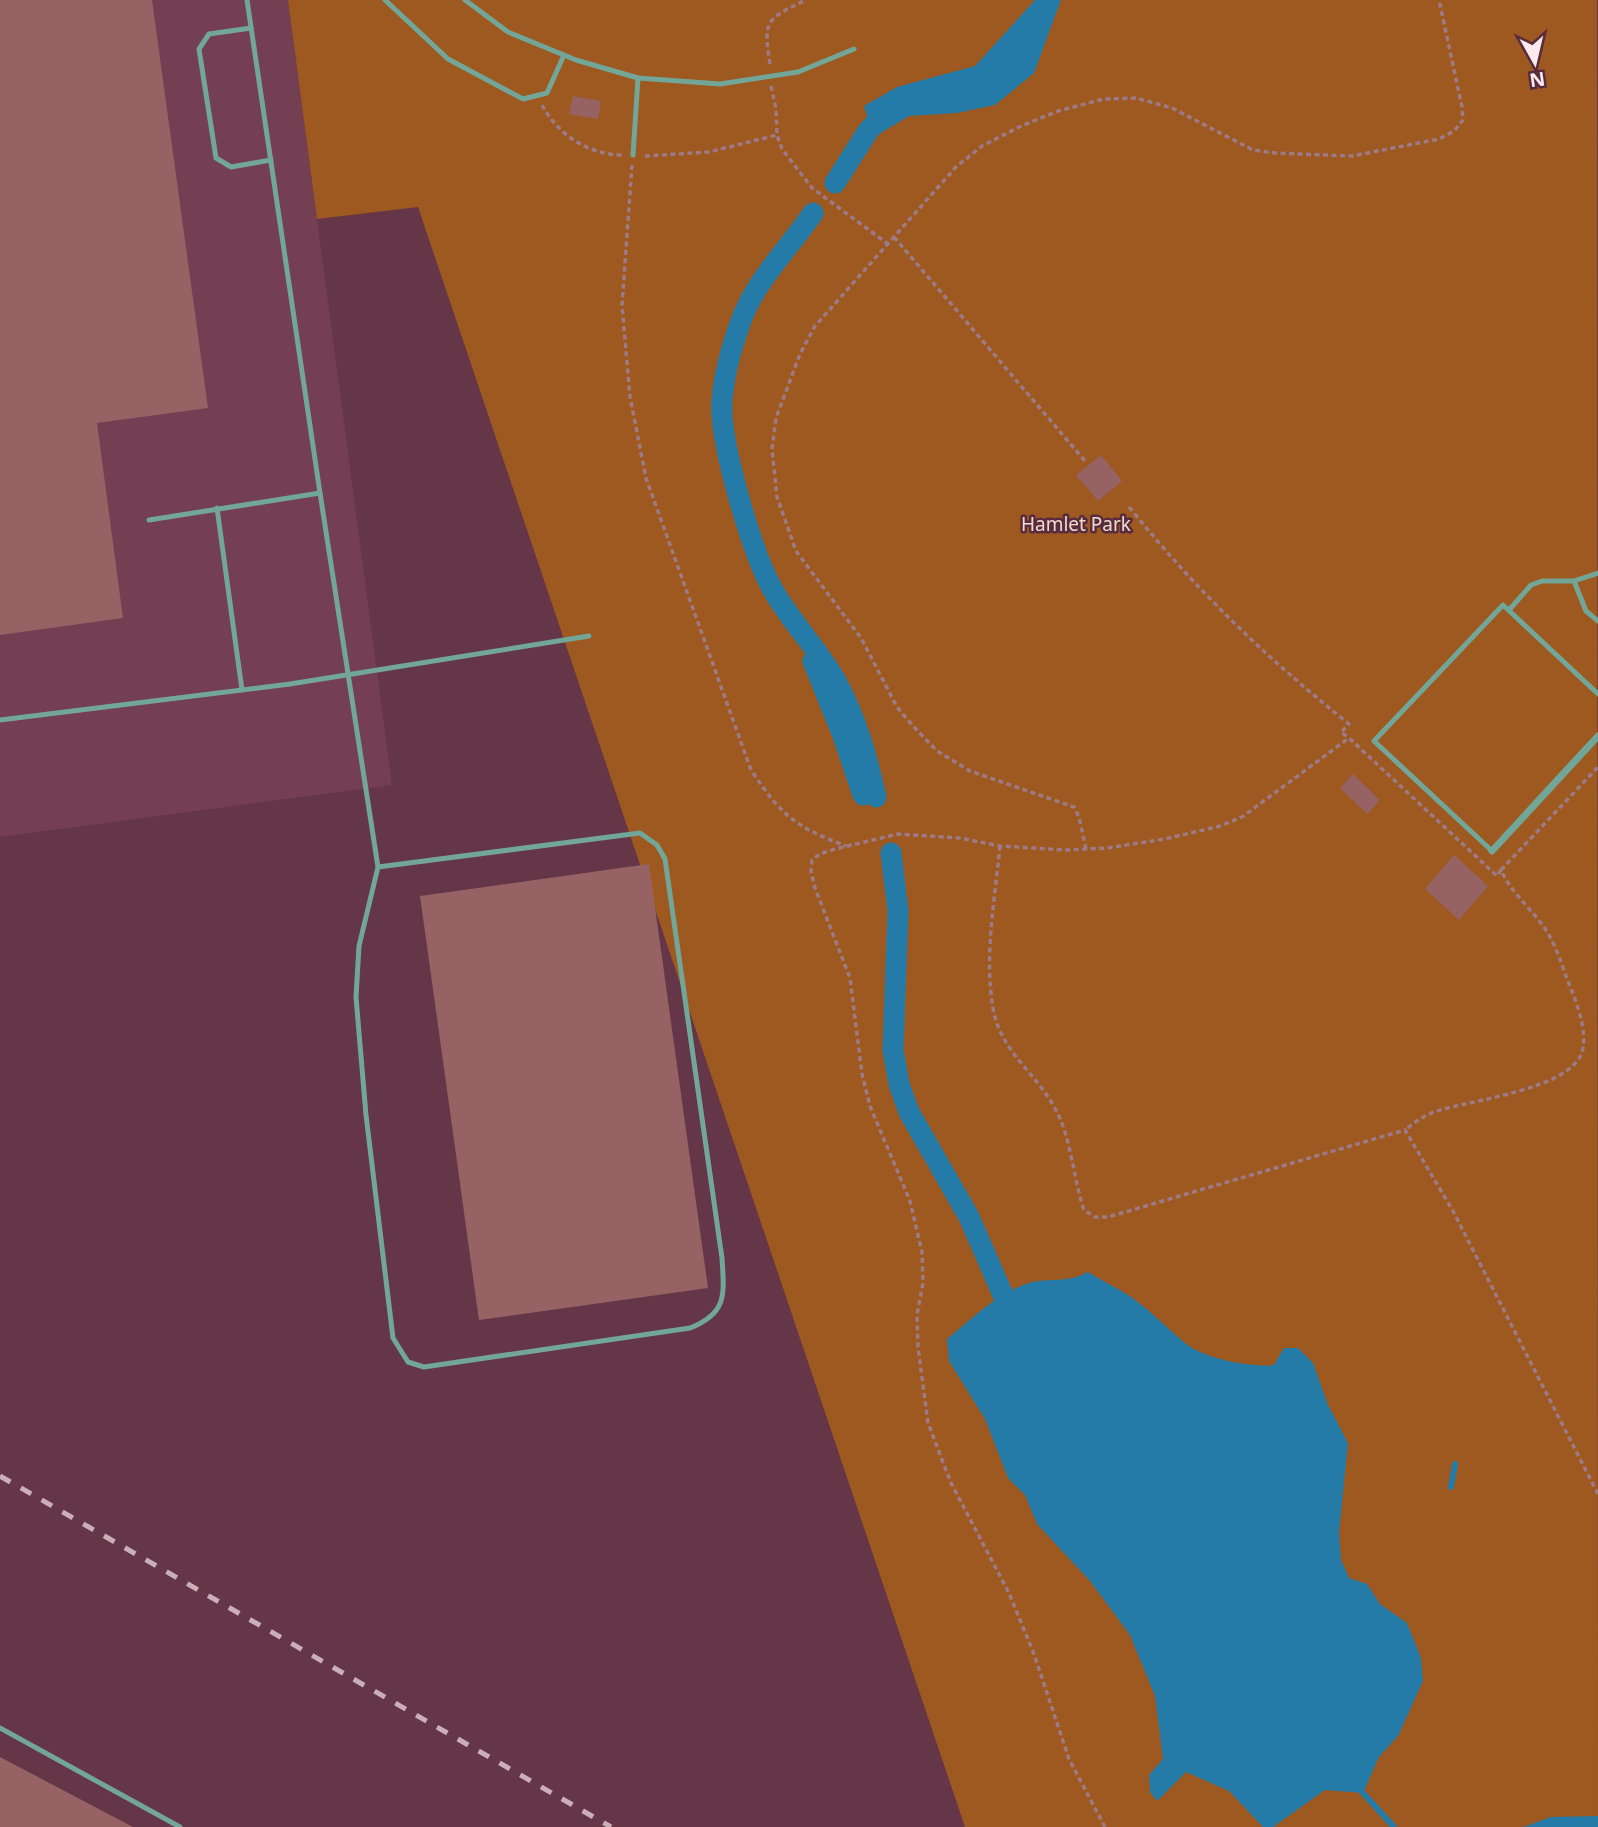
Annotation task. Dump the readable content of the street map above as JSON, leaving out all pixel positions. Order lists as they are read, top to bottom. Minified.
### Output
{"parks":["Hamlet Park"],"north":"bottom"}
